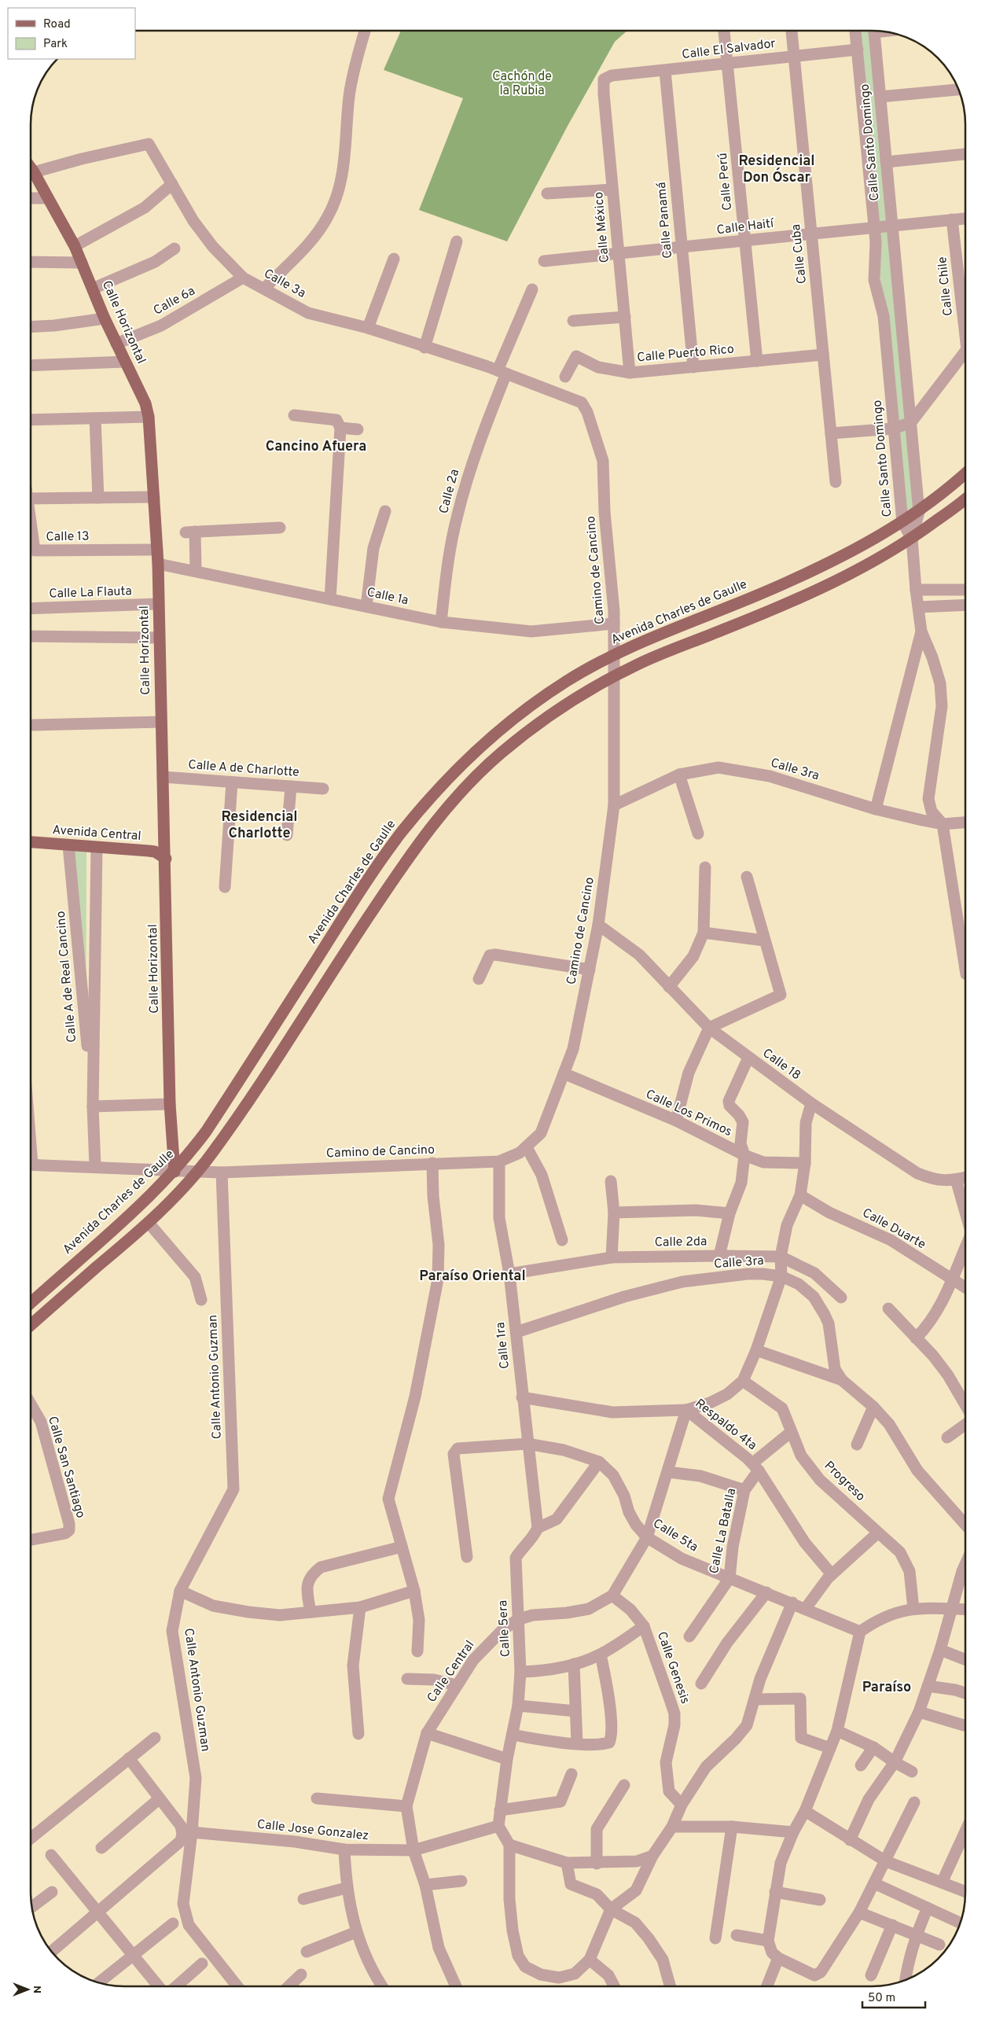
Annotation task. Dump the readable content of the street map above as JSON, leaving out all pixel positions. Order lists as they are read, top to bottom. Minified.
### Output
{"streets":{"main road":["Calle Horizontal","Avenida Charles de Gaulle","Avenida Central"],"street":["Calle El Salvador","Calle Santo Domingo","Calle Perú","Calle Panamá","Calle México","Calle Haití","Calle Cuba","Calle 3a","Calle Chile","Calle 6a","Calle Puerto Rico","Calle 2a","Calle 13","Camino de Cancino","Calle La Flauta","Calle 1a","Calle A de Charlotte","Calle 3ra","Calle A de Real Cancino","Calle 18","Calle Los Primos","Calle Duarte","Calle 2da","Calle 1ra","Calle Antonio Guzman","Respaldo 4ta","Calle San Santiago","Progreso","Calle La Batalla","Calle 5ta","Calle 5era","Calle Genesis","Calle Central","Calle Jose Gonzalez"]},"crossings":[["Calle El Salvador","Calle Santo Domingo"],["Calle El Salvador","Calle Perú"],["Calle El Salvador","Calle Panamá"],["Calle El Salvador","Calle México"],["Calle El Salvador","Calle Cuba"],["Calle Santo Domingo","Calle Haití"],["Calle Santo Domingo","Avenida Charles de Gaulle"],["Calle Perú","Calle Haití"],["Calle Perú","Calle Puerto Rico"],["Calle Panamá","Calle Haití"],["Calle Panamá","Calle Puerto Rico"],["Calle México","Calle Haití"],["Calle México","Calle Puerto Rico"],["Calle Haití","Calle Cuba"],["Calle Haití","Calle Chile"],["Calle Cuba","Calle Puerto Rico"],["Calle 3a","Calle 6a"],["Calle 3a","Calle Horizontal"],["Calle 3a","Calle 2a"],["Calle 3a","Camino de Cancino"],["Calle 6a","Calle Horizontal"],["Calle Horizontal","Calle 13"],["Calle Horizontal","Calle La Flauta"],["Calle Horizontal","Calle 1a"],["Calle Horizontal","Avenida Charles de Gaulle"],["Calle Horizontal","Calle A de Charlotte"],["Calle Horizontal","Avenida Central"],["Calle 2a","Calle 1a"],["Camino de Cancino","Calle 1a"],["Camino de Cancino","Avenida Charles de Gaulle"],["Camino de Cancino","Calle 3ra"],["Camino de Cancino","Calle 18"],["Camino de Cancino","Calle Los Primos"],["Camino de Cancino","Calle 1ra"],["Camino de Cancino","Calle Antonio Guzman"],["Calle 3ra","Calle 1ra"],["Avenida Central","Calle A de Real Cancino"],["Calle 2da","Calle 1ra"],["Calle 1ra","Respaldo 4ta"],["Calle 1ra","Calle 5ta"],["Calle 1ra","Calle 5era"],["Calle Antonio Guzman","Calle Jose Gonzalez"],["Respaldo 4ta","Calle La Batalla"],["Respaldo 4ta","Calle Central"],["Progreso","Calle La Batalla"],["Calle La Batalla","Calle 5ta"],["Calle 5ta","Calle 5era"],["Calle 5ta","Calle Central"],["Calle 5era","Calle Central"],["Calle 5era","Calle Jose Gonzalez"],["Calle Genesis","Calle Central"],["Calle Central","Calle Jose Gonzalez"]],"districts":["Residencial Don Óscar","Cancino Afuera","Residencial Charlotte","Paraíso Oriental","Paraíso"],"parks":["Cachón de la Rubia"],"legend":["Road","Park"],"scale_bar":"50 m","north":"right"}
